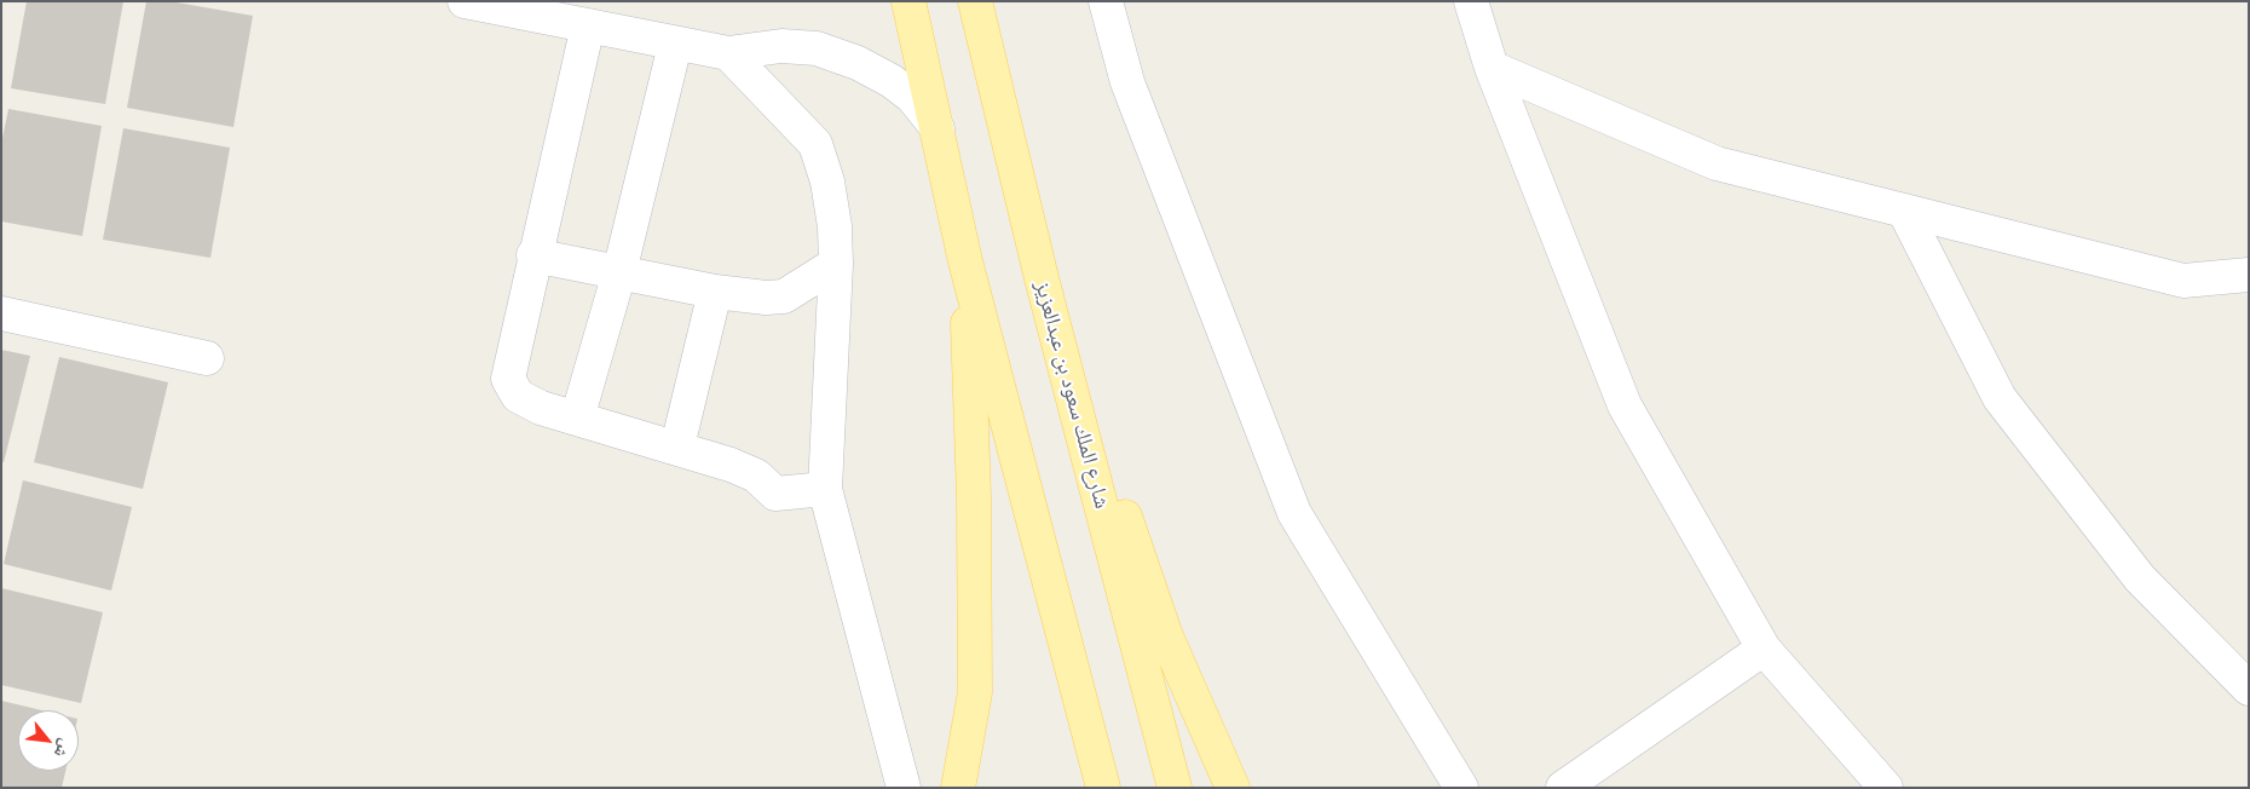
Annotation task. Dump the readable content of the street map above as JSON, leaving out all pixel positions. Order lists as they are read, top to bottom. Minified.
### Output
{"streets":{"main road":["شارع الملك سعود بن عبدالعزيز"]},"north":"bottom right"}
